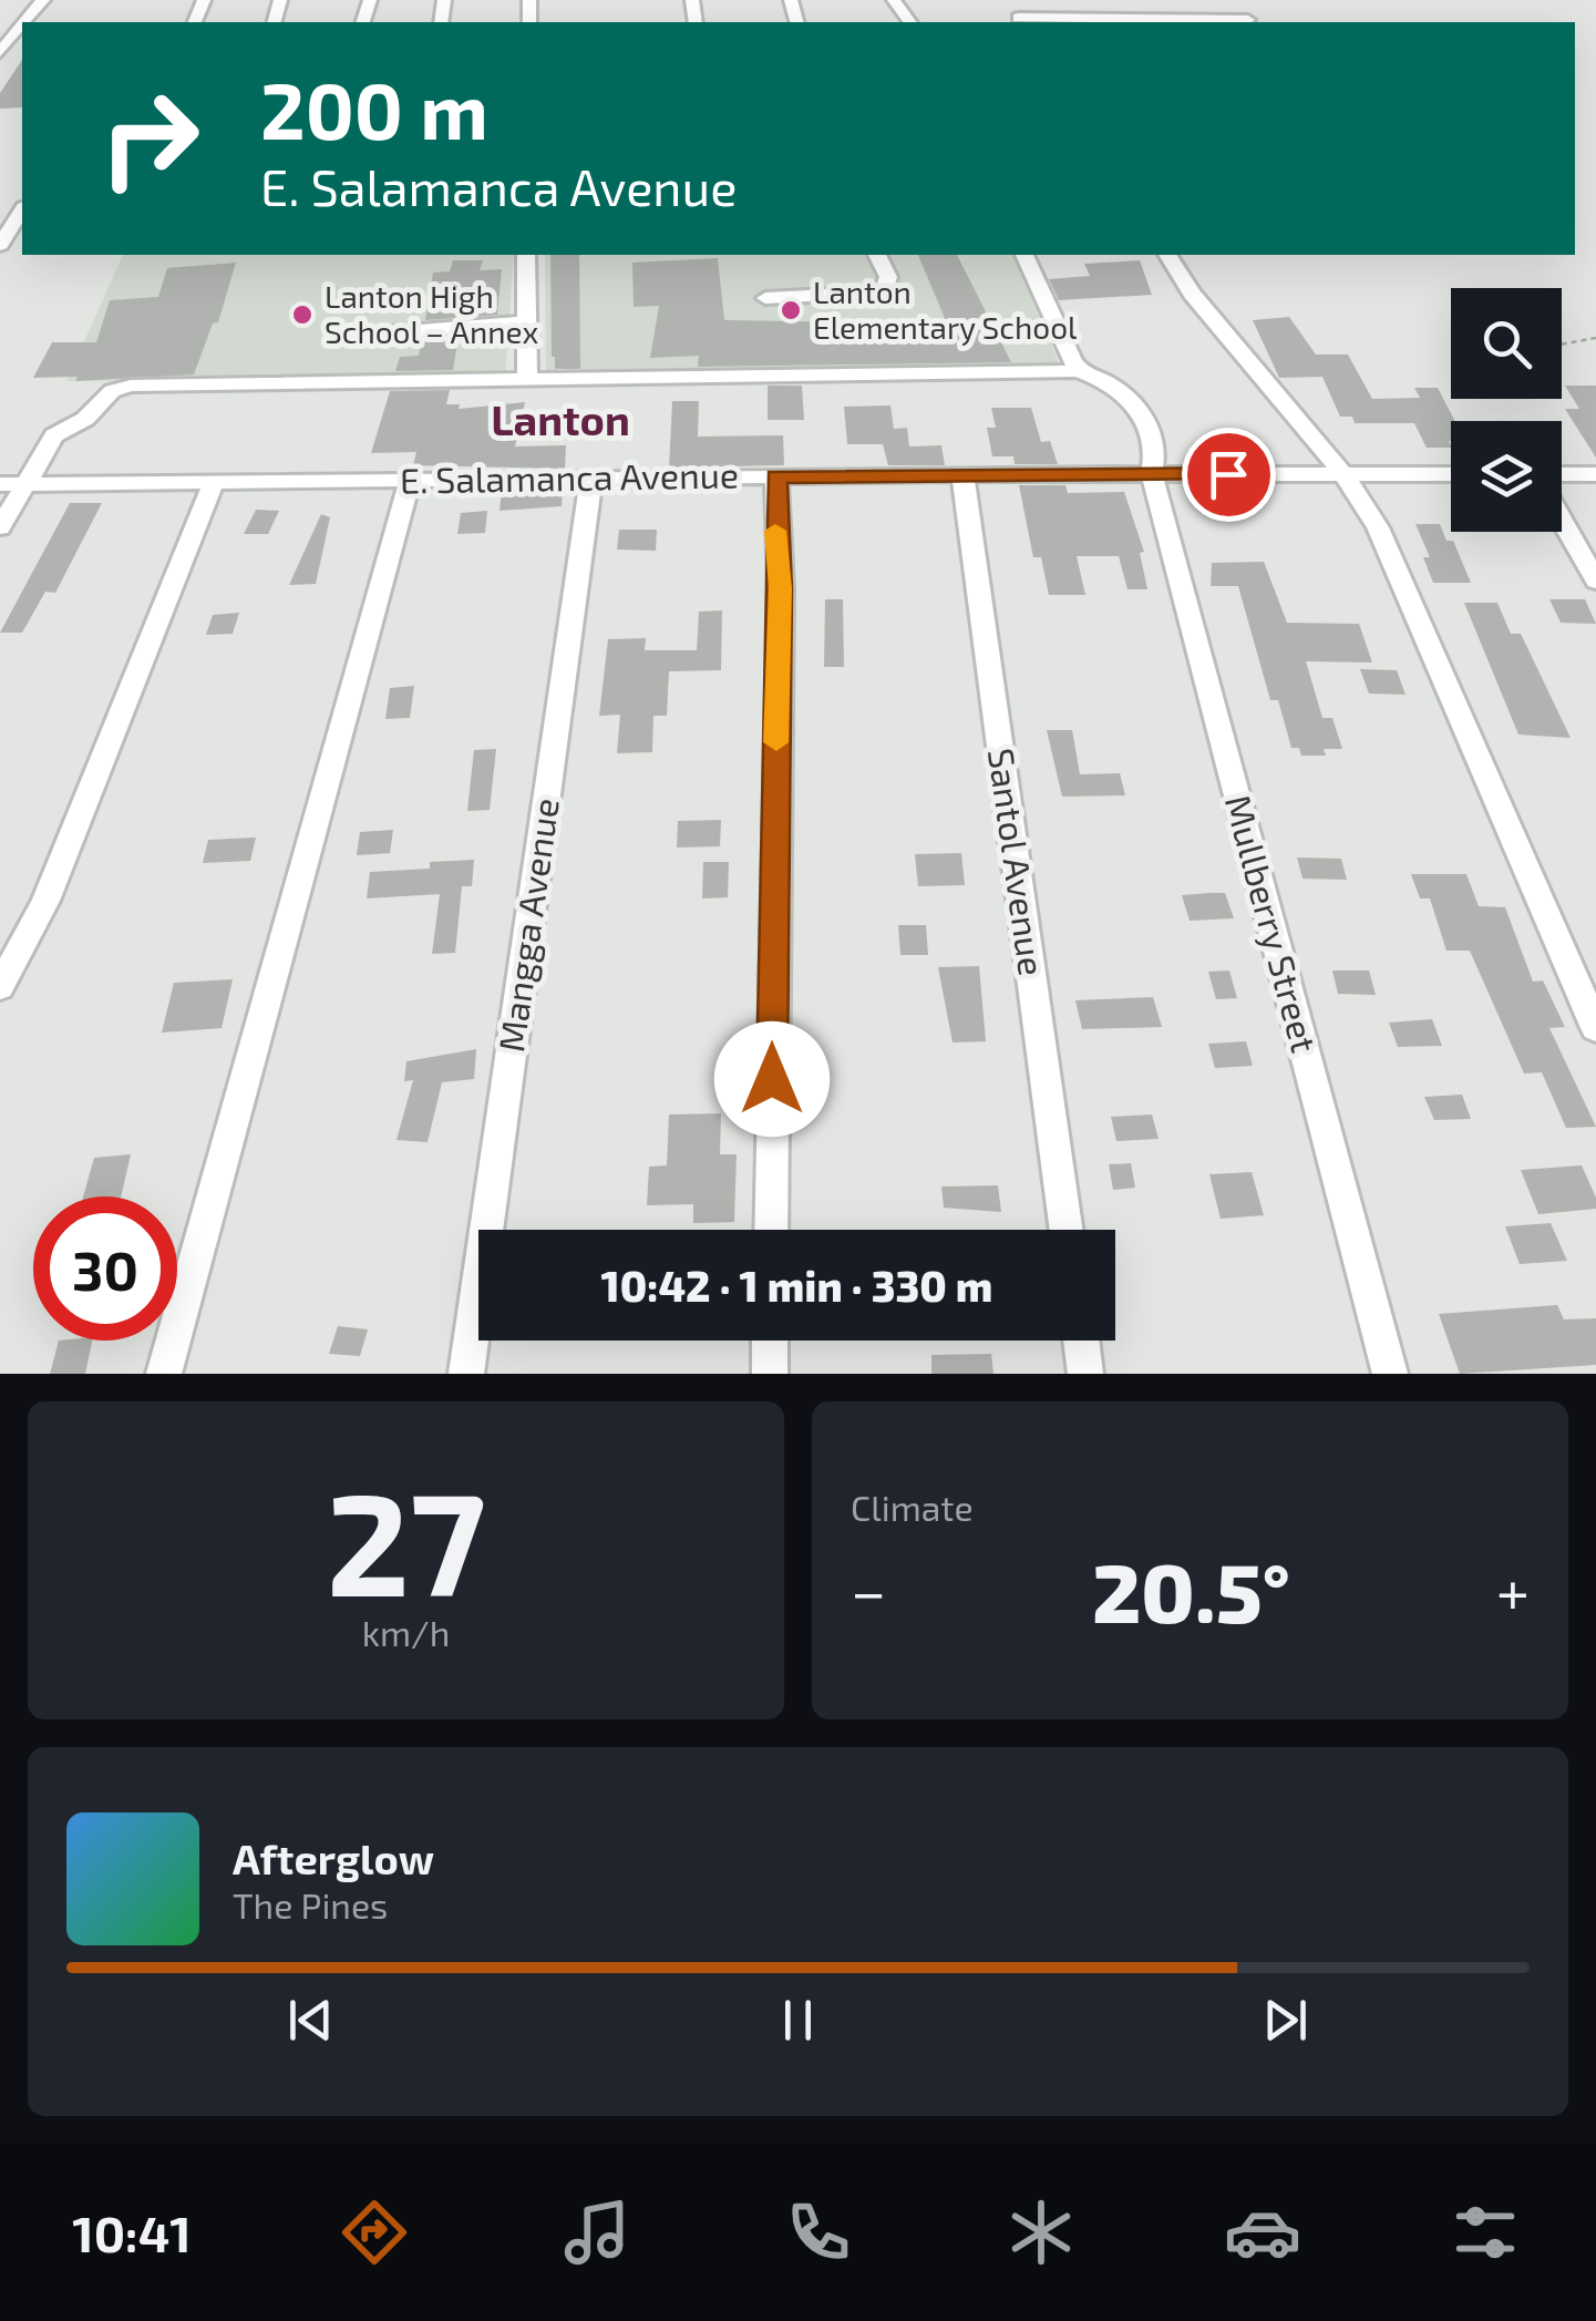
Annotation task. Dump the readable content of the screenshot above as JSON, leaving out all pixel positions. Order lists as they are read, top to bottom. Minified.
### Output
{"streets":{"street":["E. Salamanca Avenue","Santol Avenue","Mullberry Street","Mangga Avenue"]},"crossings":[["E. Salamanca Avenue","Santol Avenue"],["E. Salamanca Avenue","Mullberry Street"],["E. Salamanca Avenue","Mangga Avenue"]],"districts":["Lanton"],"places":["Lanton Elementary School","Lanton High School – Annex"],"page":{"turn":["200 m","E. Salamanca Avenue"],"limit":"30","trip":"10:42 · 1 min · 330 m","tile":[["27","km/h"],"Climate"],"heat":["−","20.5°","+"],"song":["Afterglow","The Pines"],"tabs":"10:41"}}
